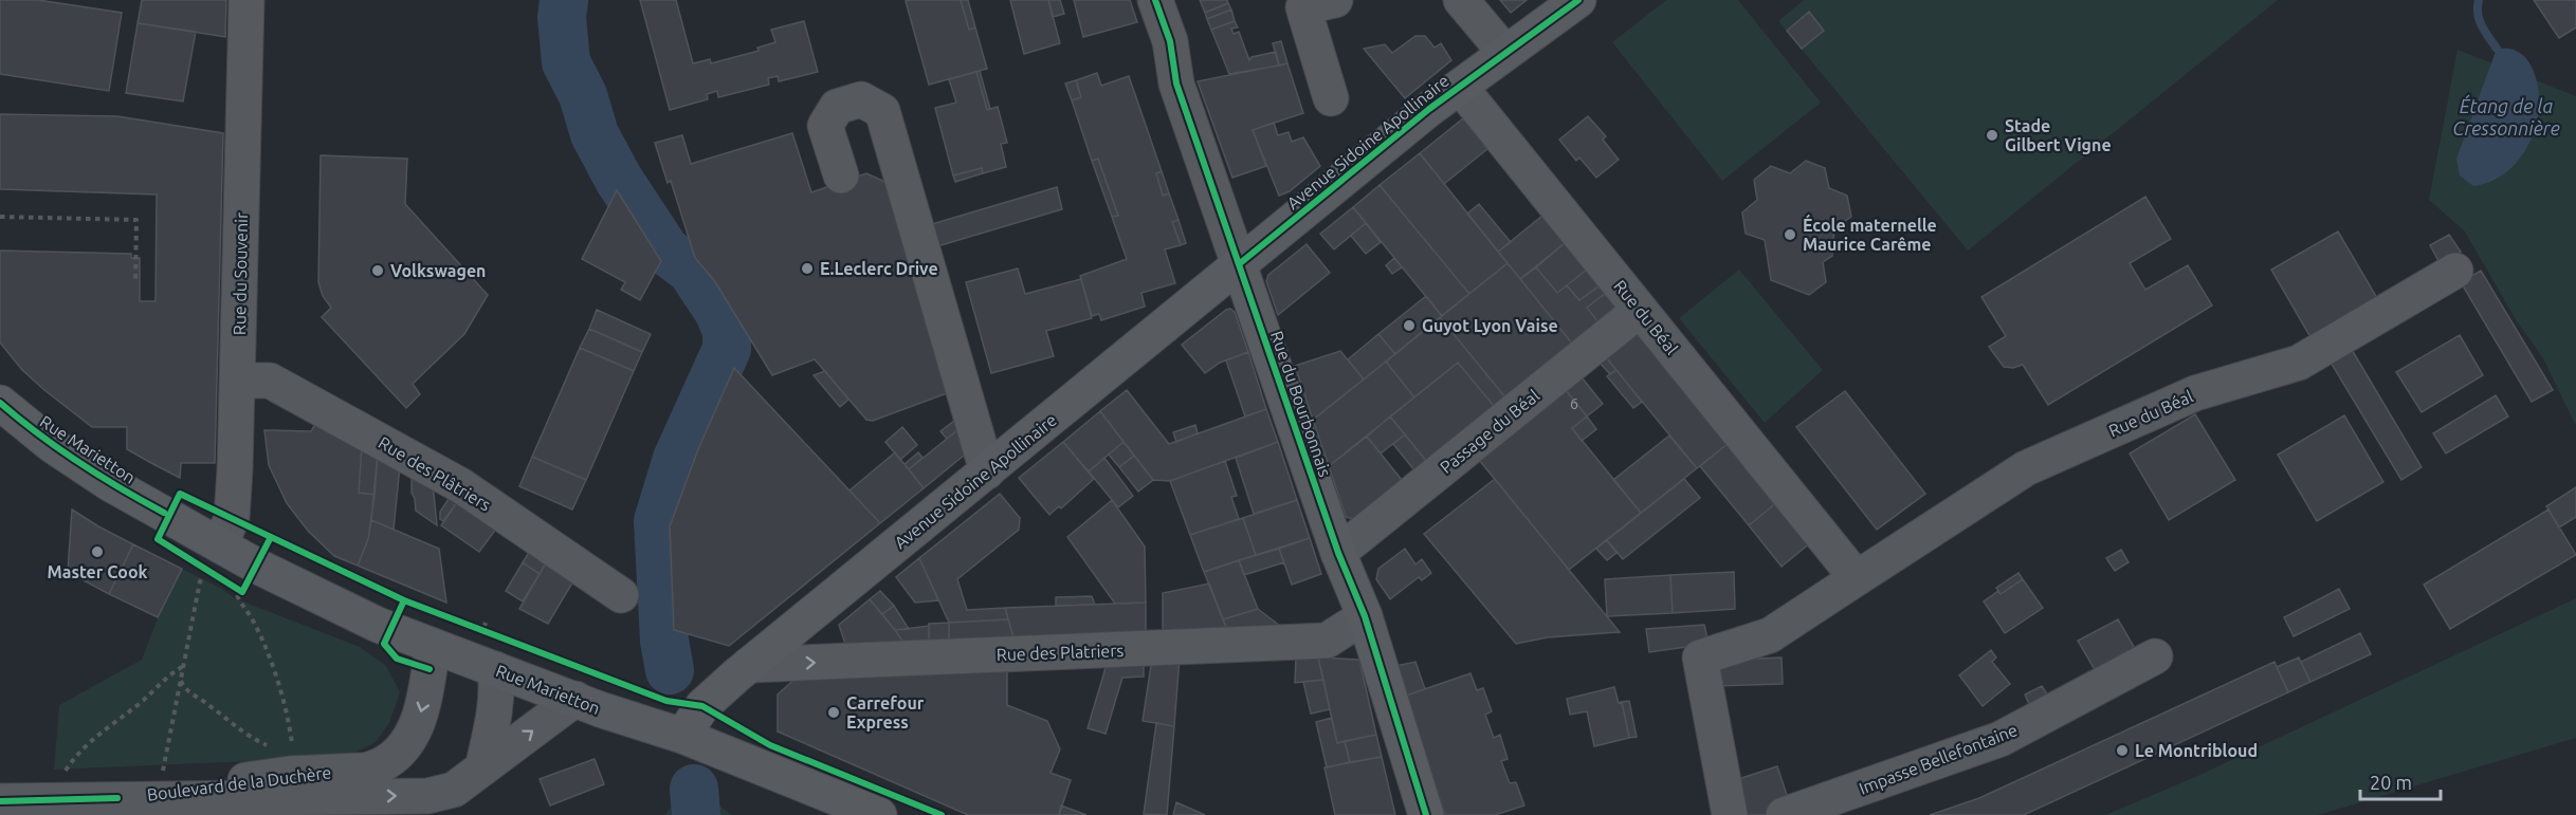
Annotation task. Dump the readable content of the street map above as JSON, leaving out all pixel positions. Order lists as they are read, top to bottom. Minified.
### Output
{"streets":{"main road":["Avenue Sidoine Apollinaire","Rue du Bourbonnais","Rue Marietton"],"street":["Rue du Souvenir","Rue du Béal","Passage du Béal","Rue des Plâtriers","Rue des Platriers","Impasse Bellefontaine","Boulevard de la Duchère"]},"crossings":[["Avenue Sidoine Apollinaire","Rue du Béal"],["Avenue Sidoine Apollinaire","Rue du Bourbonnais"],["Avenue Sidoine Apollinaire","Rue Marietton"],["Avenue Sidoine Apollinaire","Rue des Platriers"],["Rue du Souvenir","Rue Marietton"],["Rue du Souvenir","Rue des Plâtriers"],["Rue du Béal","Passage du Béal"],["Rue du Bourbonnais","Passage du Béal"],["Rue du Bourbonnais","Rue des Platriers"],["Rue Marietton","Boulevard de la Duchère"]],"one_way":["Rue des Platriers"],"water":["Étang de la Cressonnière"],"places":["Stade Gilbert Vigne","École maternelle Maurice Carême","E.Leclerc Drive","Volkswagen","Guyot Lyon Vaise","Master Cook","Carrefour Express","Le Montribloud"],"house_numbers":["6"],"scale_bar":"20 m"}
